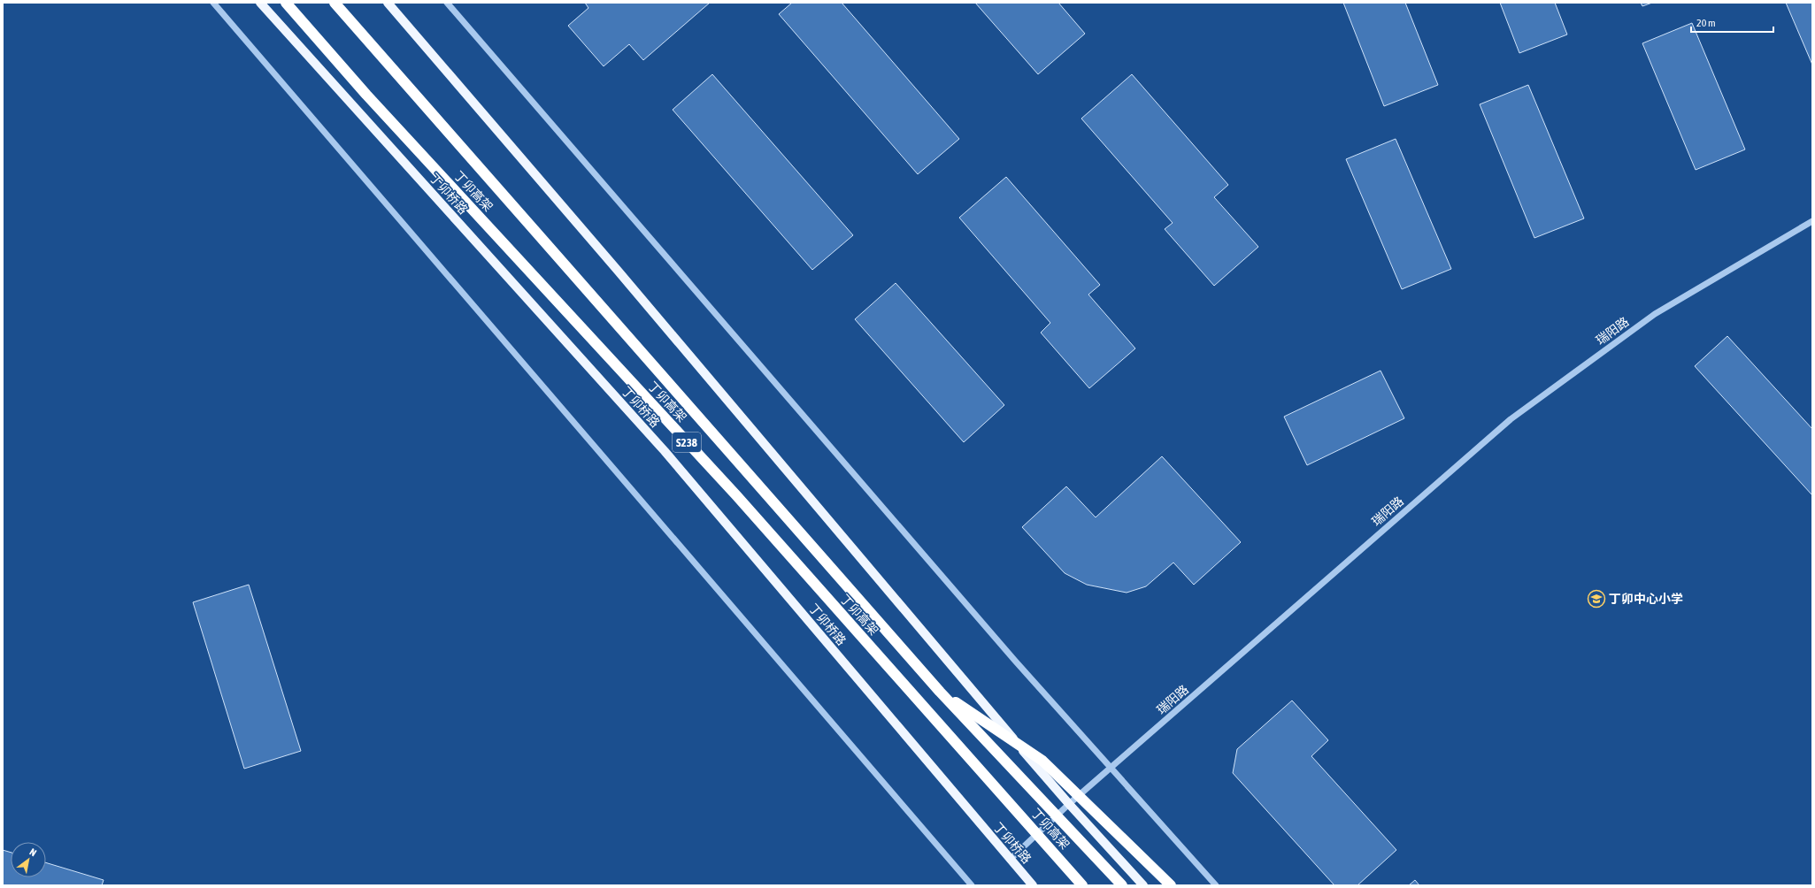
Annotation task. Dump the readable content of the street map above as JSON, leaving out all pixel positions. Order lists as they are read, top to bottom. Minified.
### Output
{"streets":{"highway":["丁卯高架","S238"],"main road":["丁卯桥路"],"street":["瑞阳路"]},"crossings":[["丁卯桥路","瑞阳路"]],"places":{"school or university":["丁卯中心小学"]},"scale_bar":"20 m","north":"top right"}
